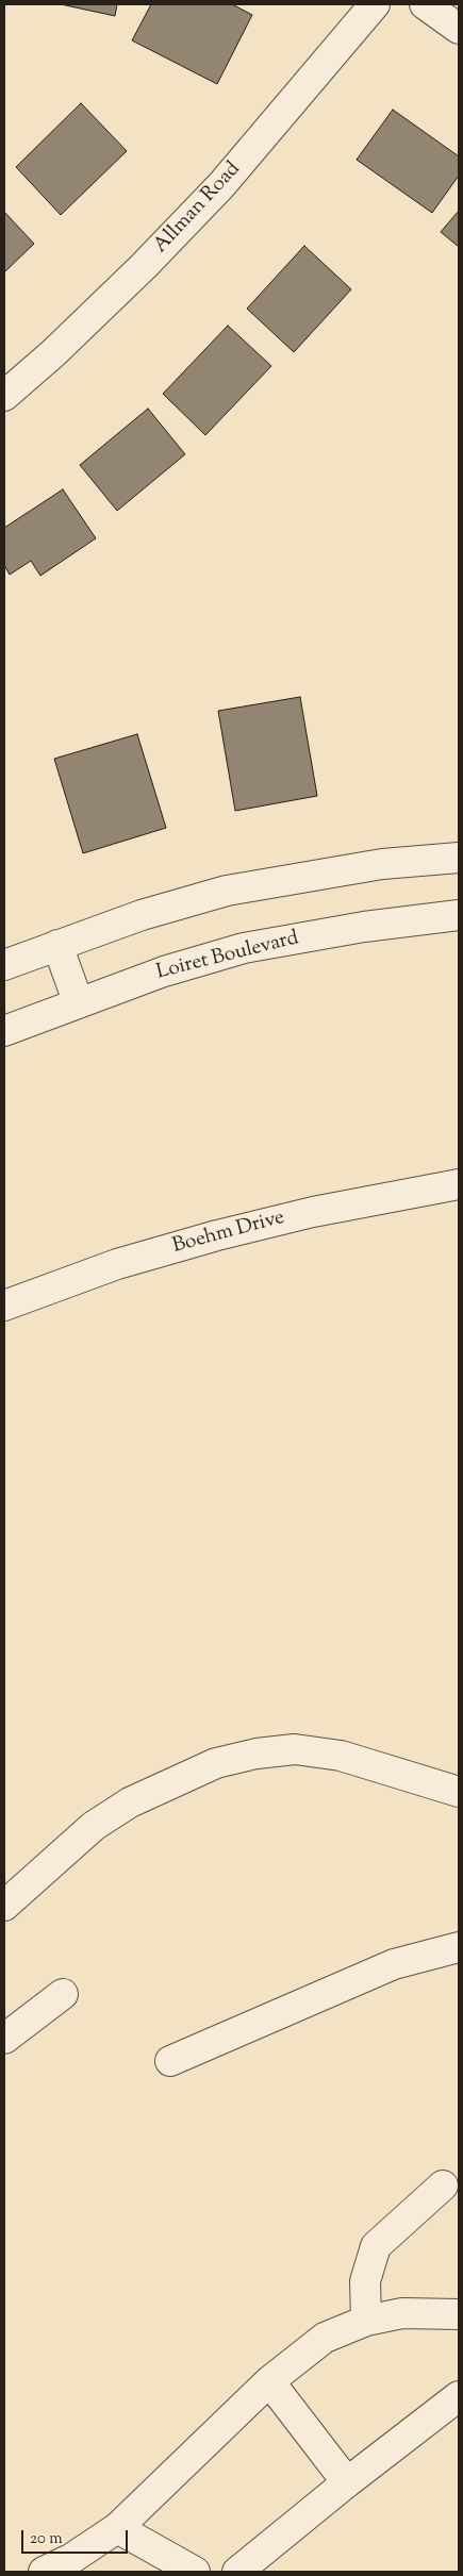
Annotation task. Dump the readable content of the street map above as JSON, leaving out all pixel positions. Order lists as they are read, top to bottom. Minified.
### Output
{"streets":{"street":["Allman Road","Loiret Boulevard","Boehm Drive"]},"scale_bar":"20 m"}
